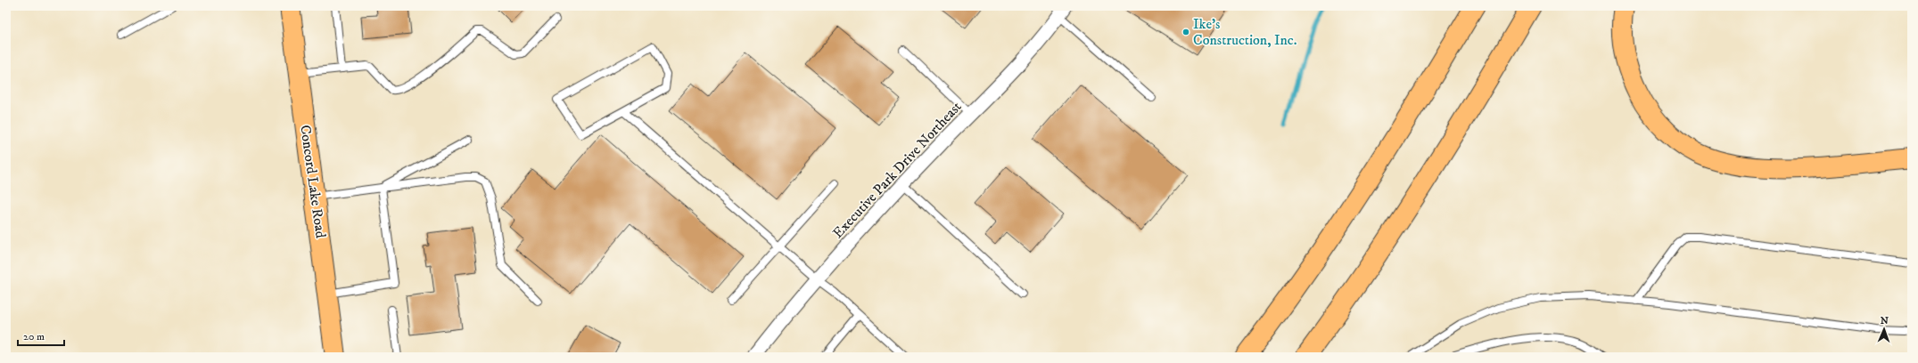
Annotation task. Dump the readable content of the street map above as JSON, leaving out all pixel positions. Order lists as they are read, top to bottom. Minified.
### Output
{"streets":{"main road":["Concord Lake Road"],"street":["Executive Park Drive Northeast"]},"places":["Ike's Construction, Inc."],"scale_bar":"20 m","north":"top"}
